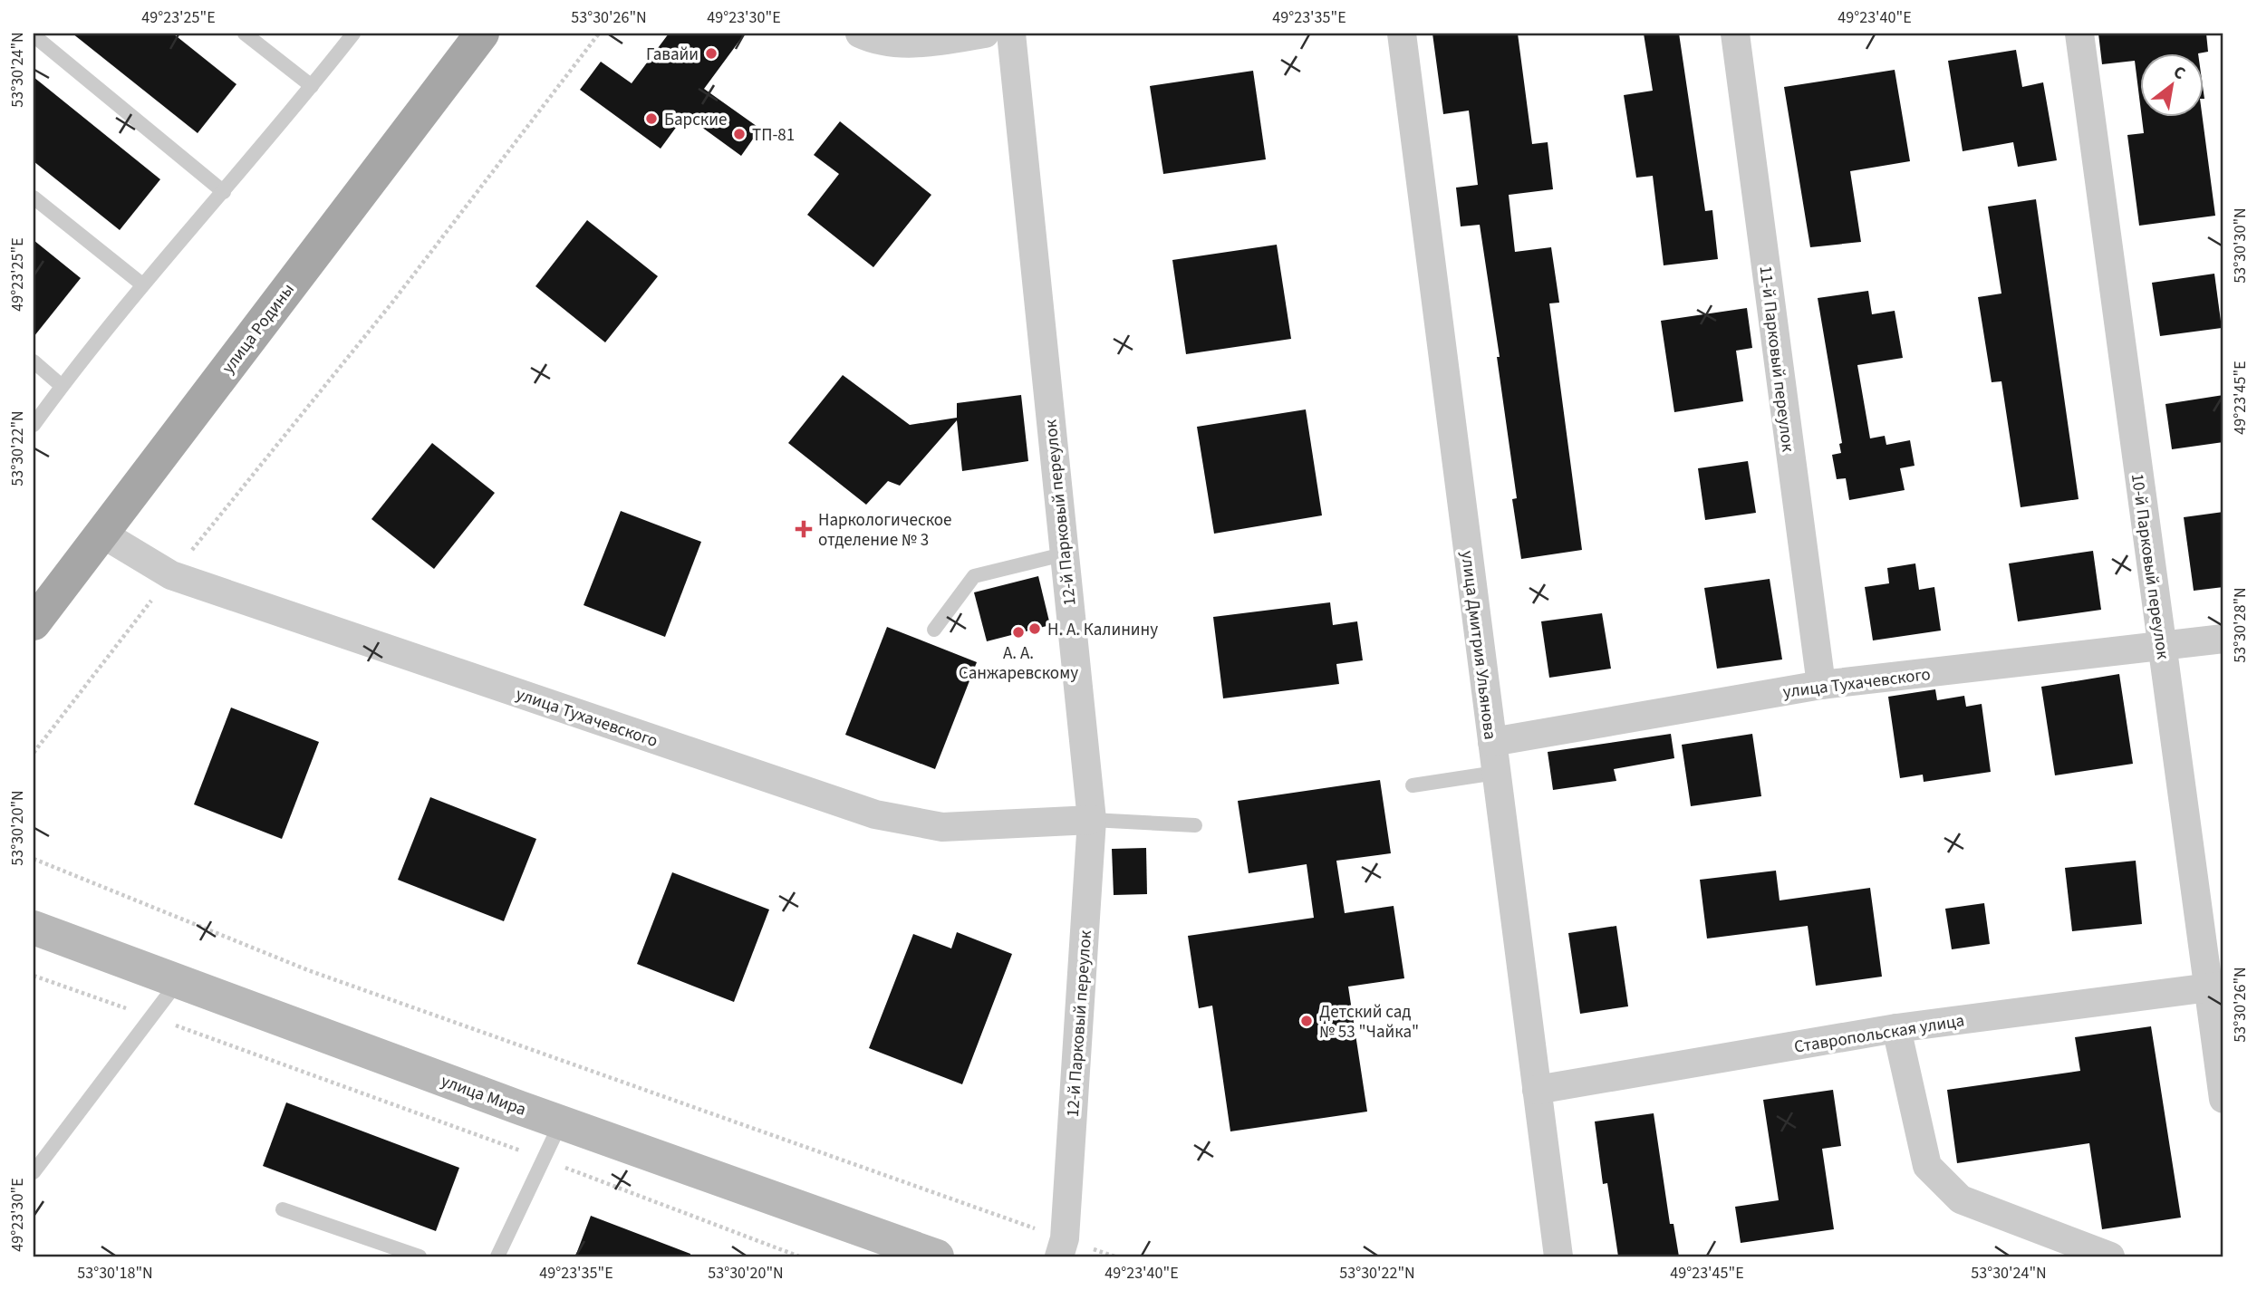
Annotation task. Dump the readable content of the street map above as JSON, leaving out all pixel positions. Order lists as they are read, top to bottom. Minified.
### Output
{"streets":{"main road":["улица Родины","улица Мира"],"street":["11-й Парковый переулок","12-й Парковый переулок","10-й Парковый переулок","улица Дмитрия Ульянова","улица Тухачевского","Ставропольская улица"]},"crossings":[["улица Родины","улица Тухачевского"],["11-й Парковый переулок","улица Тухачевского"],["12-й Парковый переулок","улица Тухачевского"],["10-й Парковый переулок","улица Тухачевского"],["10-й Парковый переулок","Ставропольская улица"],["улица Дмитрия Ульянова","улица Тухачевского"],["улица Дмитрия Ульянова","Ставропольская улица"]],"places":{"other":["Гавайи","Барские","ТП-81","Н. А. Калинину","А. А. Санжаревскому","Детский сад № 53 \"Чайка\""],"health":["Наркологическое отделение № 3"]},"north":"top right","coordinates":["49°23'25\"E","53°30'26\"N","49°23'30\"E","49°23'35\"E","49°23'40\"E","53°30'24\"N","53°30'30\"N","49°23'45\"E","53°30'22\"N","53°30'28\"N","53°30'20\"N","53°30'18\"N"]}
